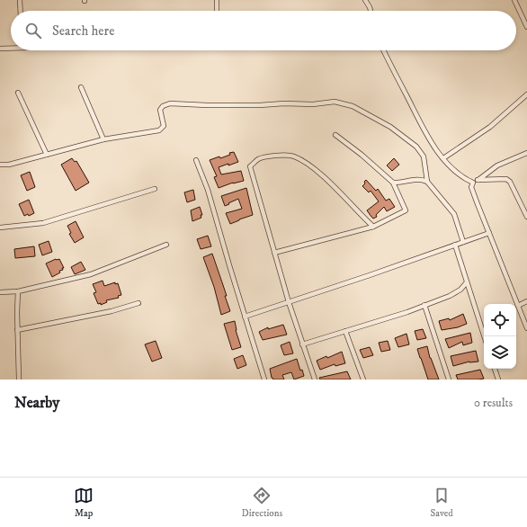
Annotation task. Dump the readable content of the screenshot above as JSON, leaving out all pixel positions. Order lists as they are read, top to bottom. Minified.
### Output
{"page":{"search":"Search here","heading":["Nearby","0 results"],"nav":["Map","Directions","Saved"]}}
